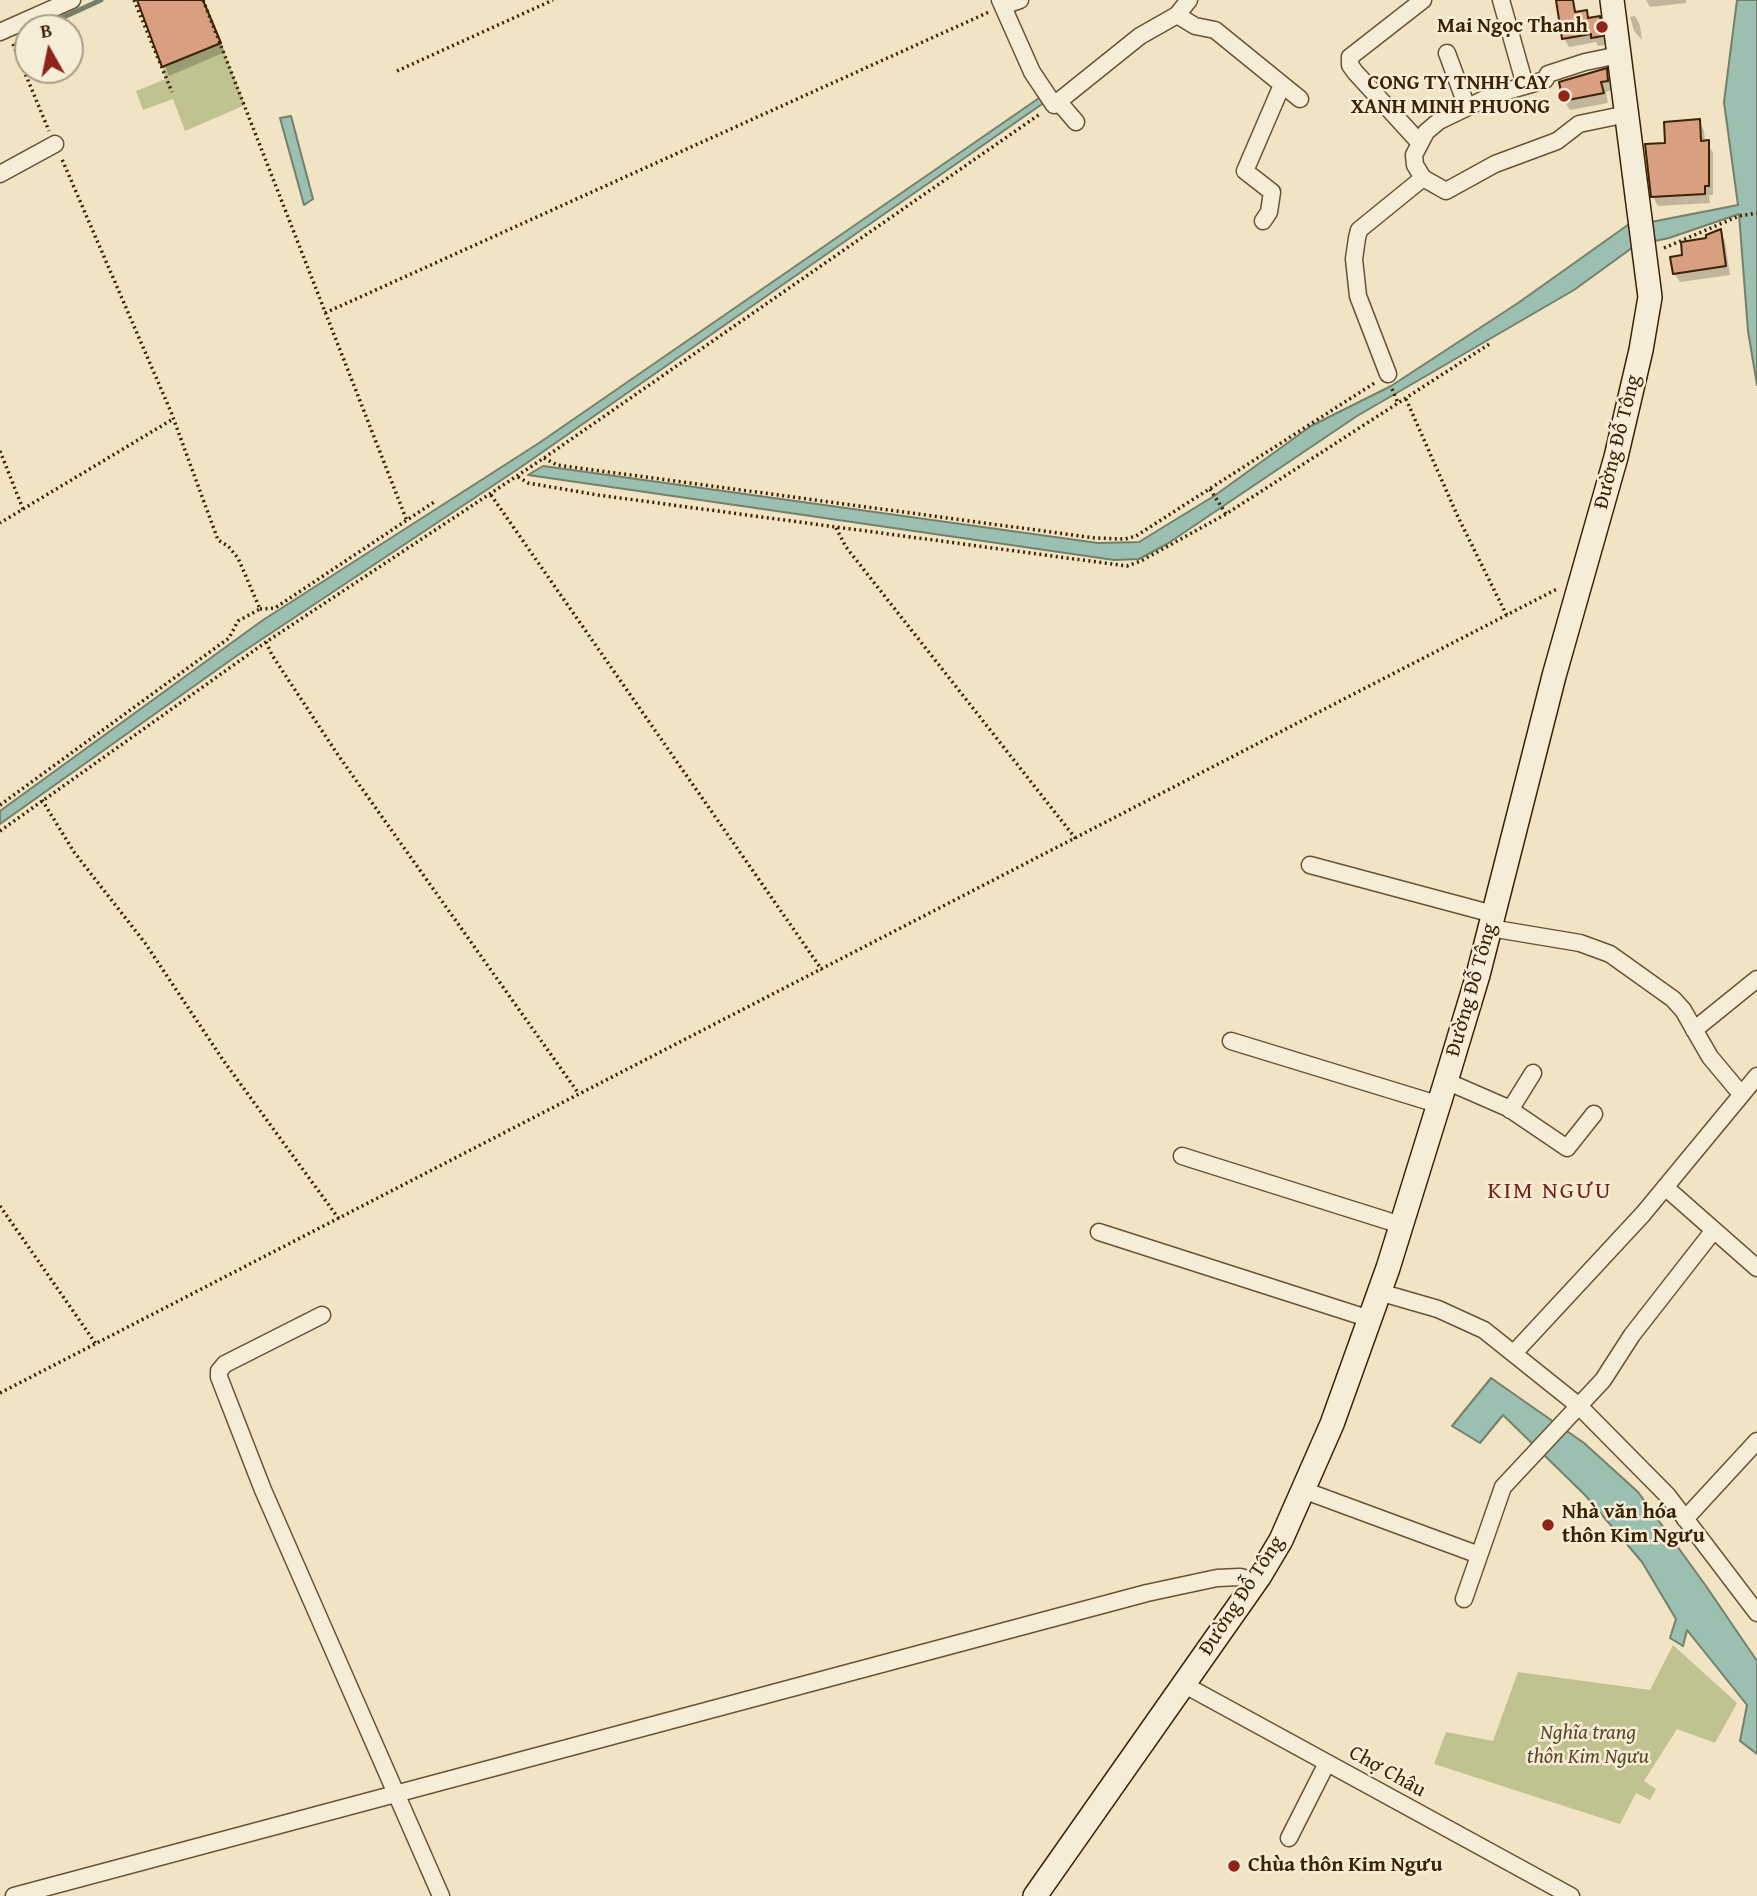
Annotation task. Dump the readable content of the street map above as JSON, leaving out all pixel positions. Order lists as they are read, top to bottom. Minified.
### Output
{"streets":{"main road":["Đường Đỗ Tông"],"street":["Chợ Châu"]},"crossings":[["Đường Đỗ Tông","Chợ Châu"]],"districts":["KIM NGƯU"],"parks":["Nghĩa trang thôn Kim Ngưu"],"places":["Mai Ngọc Thanh","CONG TY TNHH CAY XANH MINH PHUONG","Nhà văn hóa thôn Kim Ngưu","Chùa thôn Kim Ngưu"],"north":"top"}
